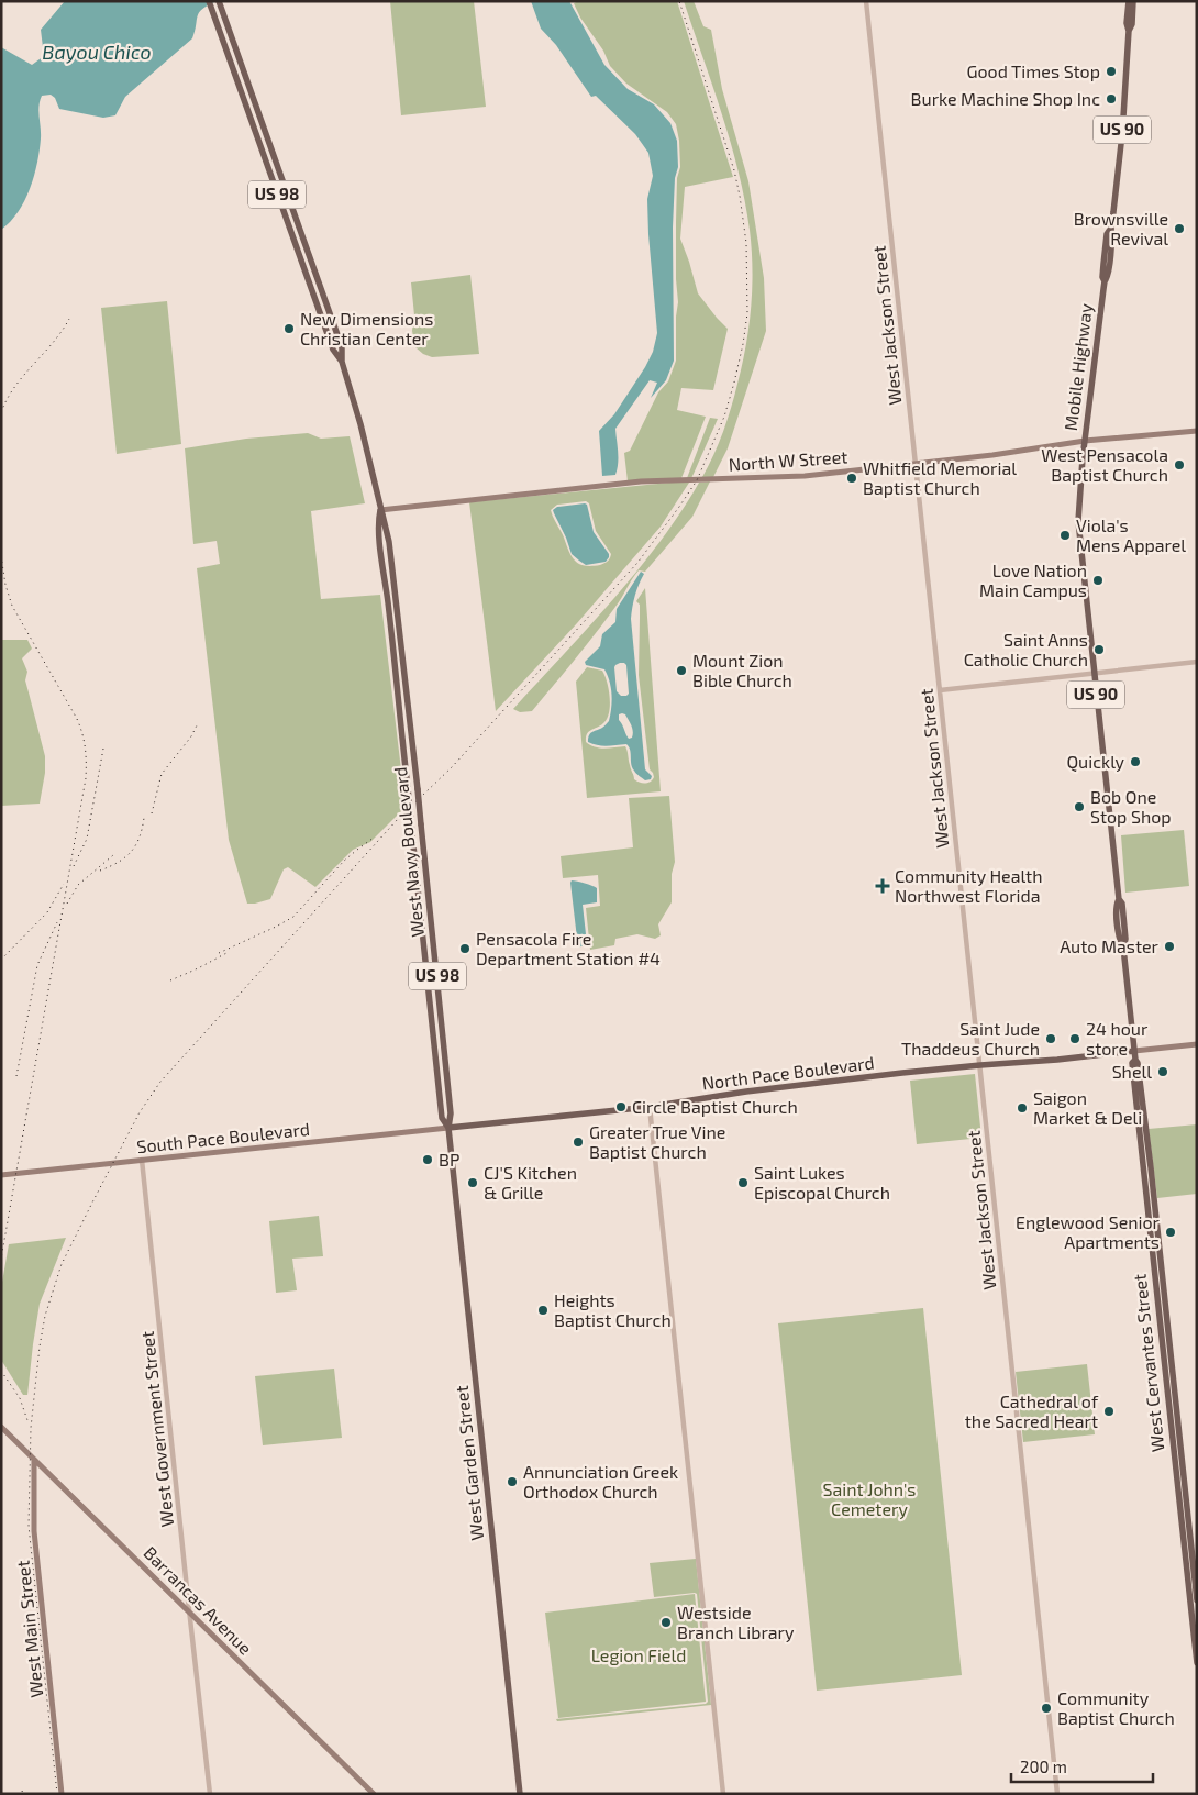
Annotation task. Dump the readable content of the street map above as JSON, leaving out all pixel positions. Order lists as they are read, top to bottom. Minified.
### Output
{"streets":{"main road":["US 90","US 98","Mobile Highway","North W Street","West Navy Boulevard","North Pace Boulevard","South Pace Boulevard","West Cervantes Street","West Garden Street","Barrancas Avenue","West Main Street"],"street":["West Jackson Street","West Government Street"]},"crossings":[["West Jackson Street","North W Street"],["West Jackson Street","North Pace Boulevard"],["Mobile Highway","North W Street"],["Mobile Highway","West Cervantes Street"],["North W Street","West Navy Boulevard"],["West Navy Boulevard","North Pace Boulevard"],["West Navy Boulevard","South Pace Boulevard"],["West Navy Boulevard","West Garden Street"],["North Pace Boulevard","South Pace Boulevard"],["North Pace Boulevard","West Cervantes Street"],["North Pace Boulevard","West Garden Street"],["South Pace Boulevard","West Government Street"],["South Pace Boulevard","West Garden Street"],["West Government Street","Barrancas Avenue"],["Barrancas Avenue","West Main Street"]],"water":["Bayou Chico"],"parks":["Saint John's Cemetery","Legion Field"],"places":{"other":["Good Times Stop","Burke Machine Shop Inc","Brownsville Revival","New Dimensions Christian Center","West Pensacola Baptist Church","Whitfield Memorial Baptist Church","Viola's Mens Apparel","Love Nation Main Campus","Saint Anns Catholic Church","Mount Zion Bible Church","Quickly","Bob One Stop Shop","Auto Master","Pensacola Fire Department Station #4","Saint Jude Thaddeus Church","24 hour store","Shell","Circle Baptist Church","Saigon Market & Deli","Greater True Vine Baptist Church","BP","CJ'S Kitchen & Grille","Saint Lukes Episcopal Church","Englewood Senior Apartments","Heights Baptist Church","Cathedral of the Sacred Heart","Annunciation Greek Orthodox Church","Westside Branch Library","Community Baptist Church"],"health":["Community Health Northwest Florida"]},"scale_bar":"200 m"}
